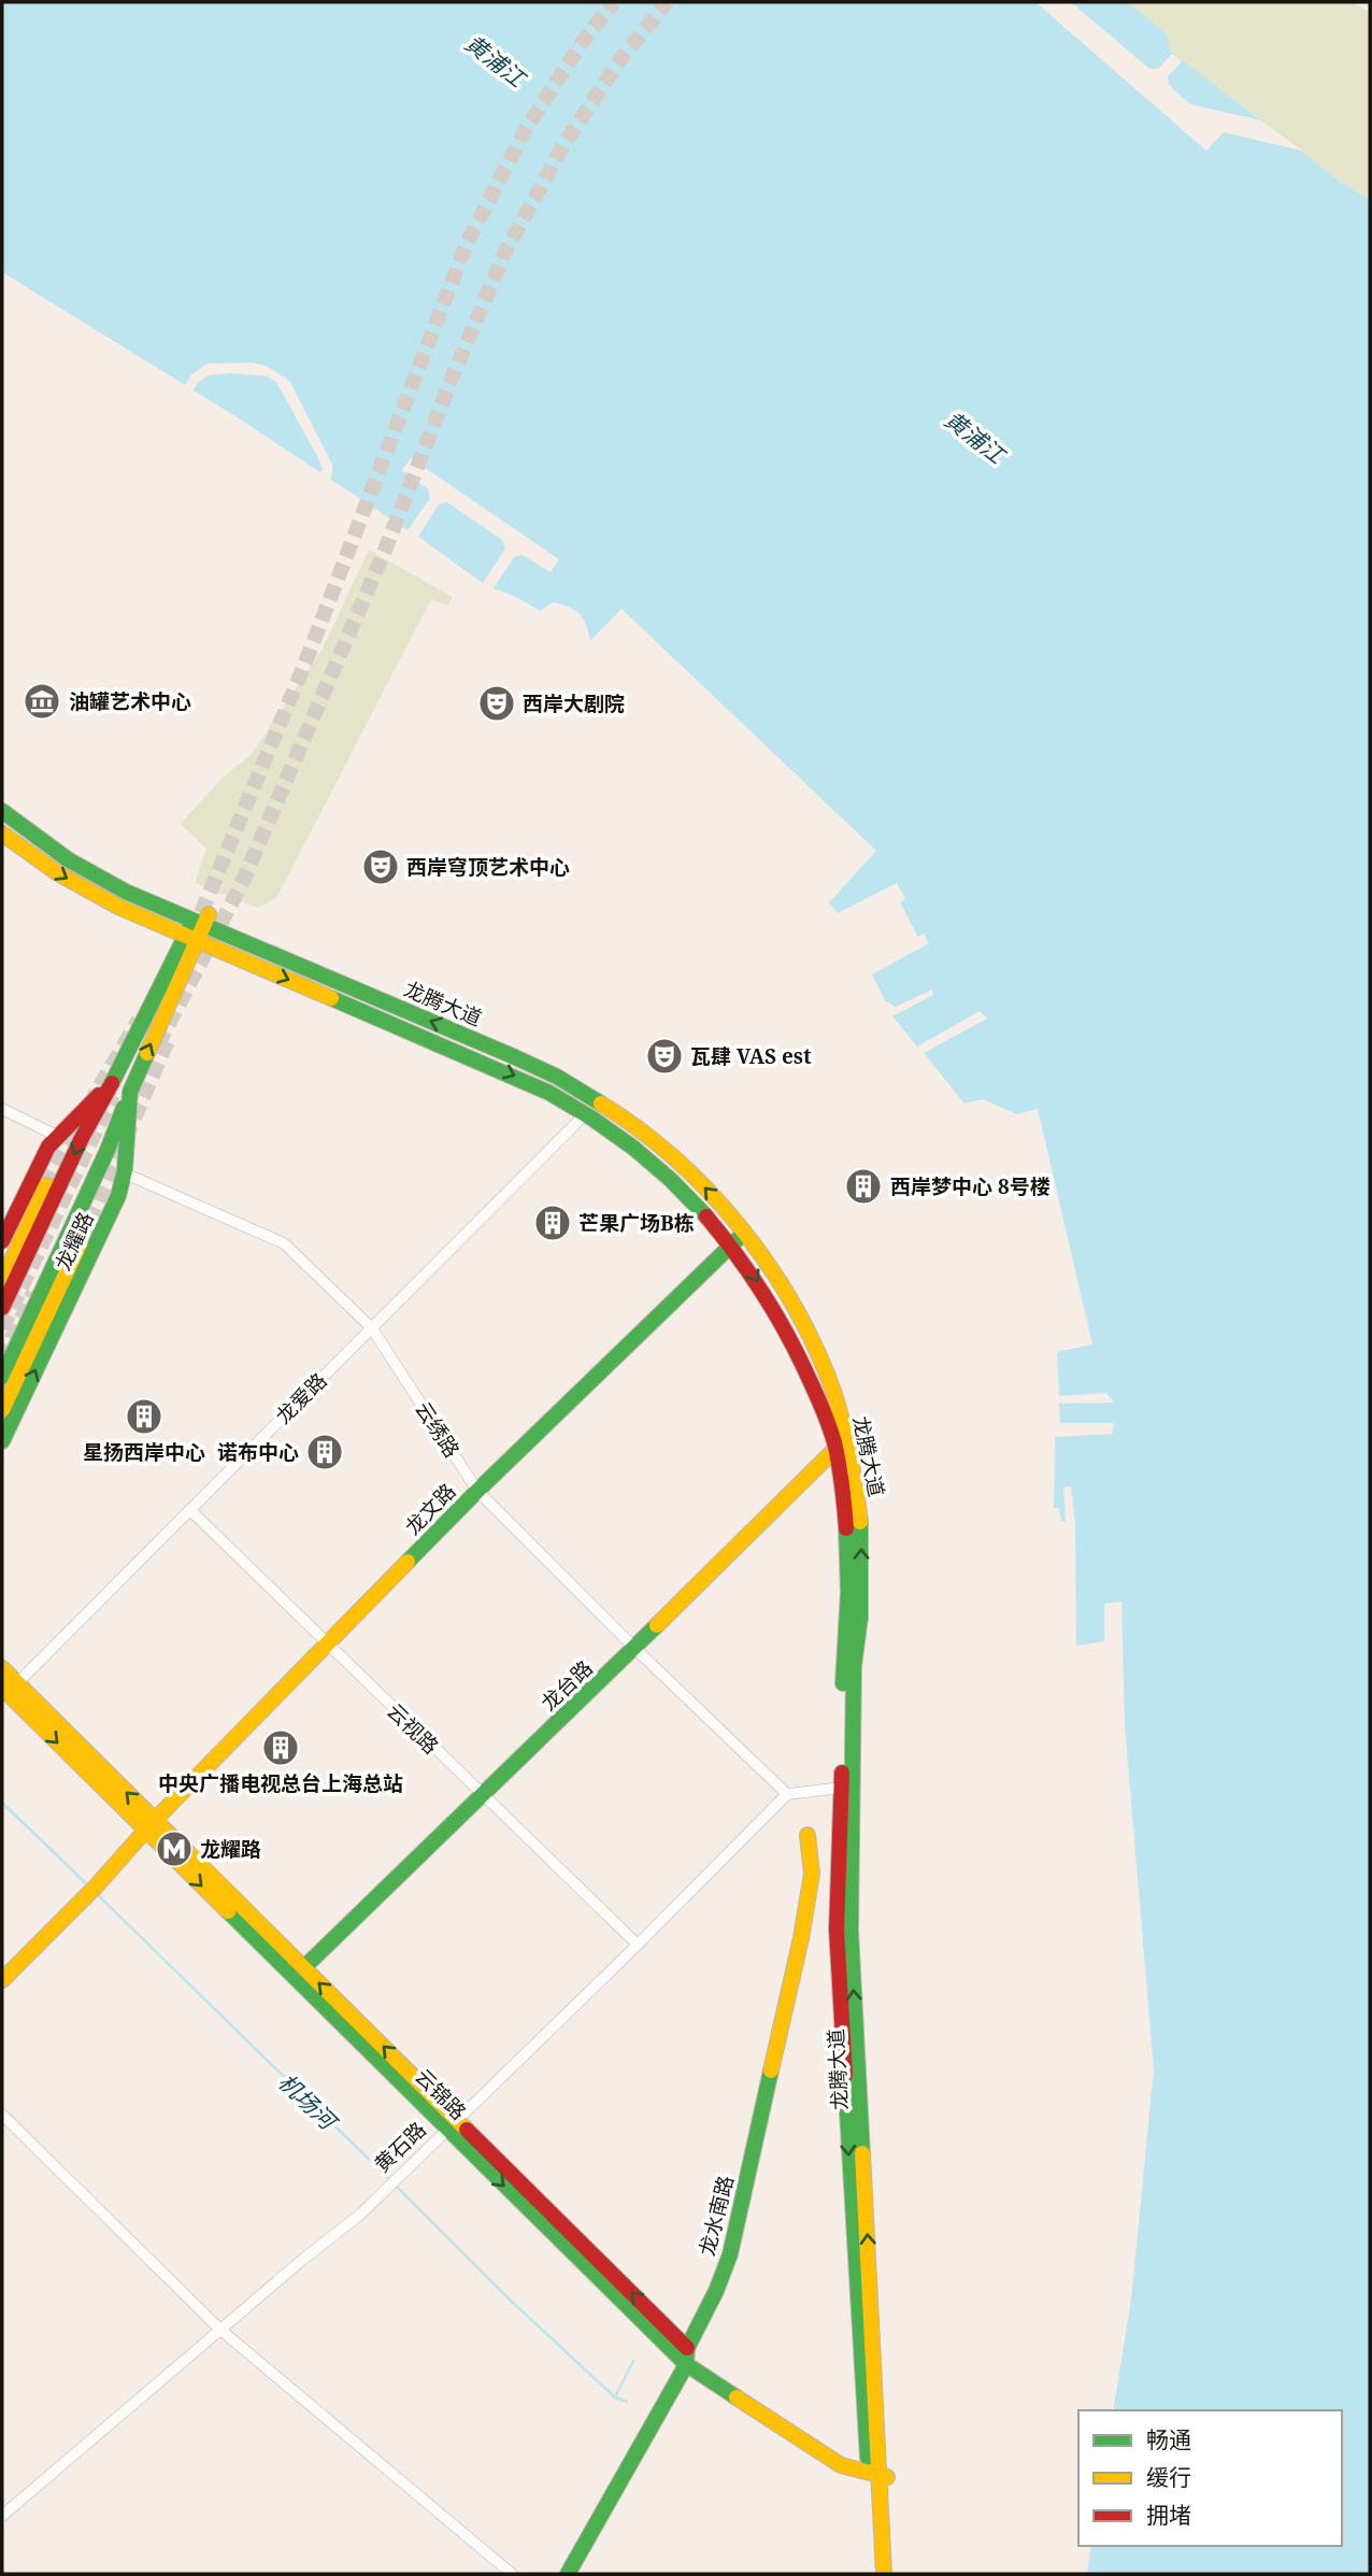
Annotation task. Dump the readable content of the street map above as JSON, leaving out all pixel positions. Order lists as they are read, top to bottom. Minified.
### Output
{"streets":{"main road":["龙腾大道","龙耀路","龙文路","龙台路","云锦路","龙水南路"],"street":["龙爱路","云绣路","云视路","黄石路"]},"crossings":[["龙腾大道","龙耀路"],["龙腾大道","龙爱路"],["龙腾大道","龙文路"],["龙腾大道","龙台路"],["龙腾大道","云锦路"],["龙耀路","云绣路"],["龙爱路","云绣路"],["龙爱路","云视路"],["龙爱路","云锦路"],["云绣路","龙文路"],["云绣路","龙台路"],["云绣路","黄石路"],["龙文路","云视路"],["龙文路","云锦路"],["龙台路","云视路"],["龙台路","云锦路"],["云视路","黄石路"],["云锦路","黄石路"],["云锦路","龙水南路"]],"water":["黄浦江","机场河"],"places":{"museum":["油罐艺术中心"],"theatre":["西岸大剧院","西岸穹顶艺术中心","瓦肆 VAS est"],"building":["西岸梦中心 8号楼","芒果广场B栋","星扬西岸中心","诺布中心","中央广播电视总台上海总站"],"metro station":["龙耀路"]},"legend":["畅通","缓行","拥堵"]}
